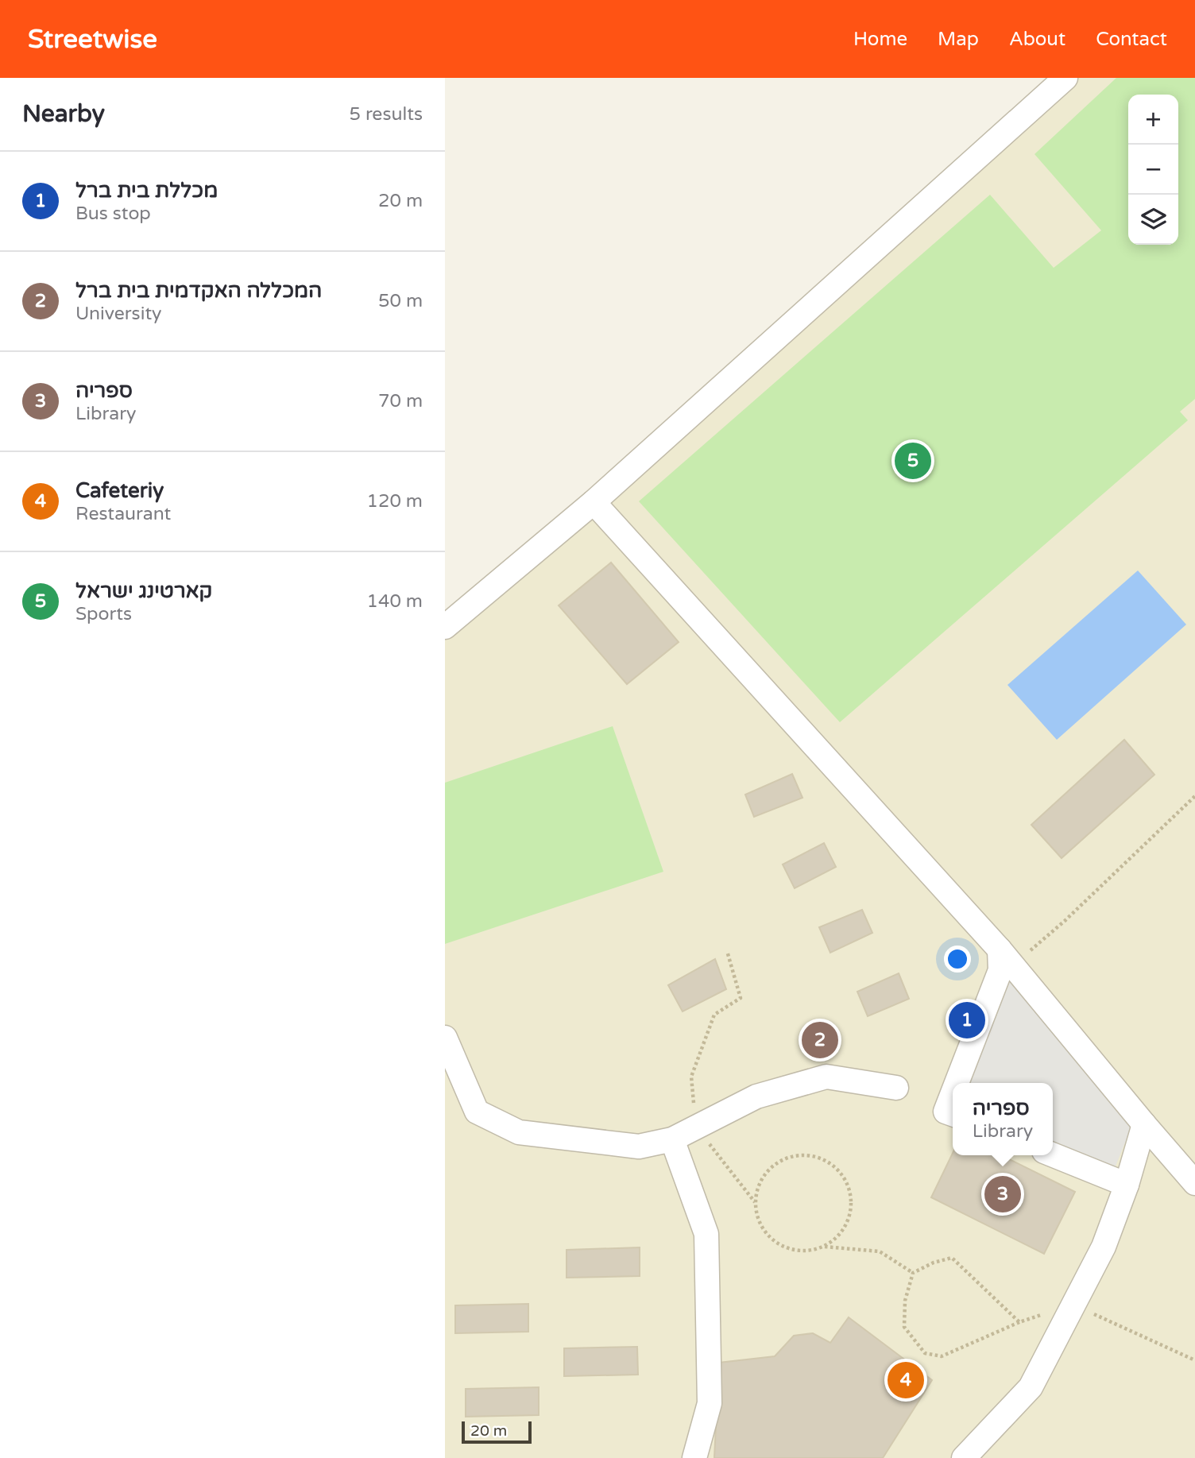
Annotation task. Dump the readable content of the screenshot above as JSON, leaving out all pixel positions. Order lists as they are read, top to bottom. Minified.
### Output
{"scale_bar":"20 m","page":{"header":"Streetwise","nav":["Home","Map","About","Contact"],"heading":["Nearby","5 results"],"map_buttons":["+","−"],"list":[{"mark":"1","name":"מכללת בית ברל","note":"Bus stop","value":"20 m"},{"mark":"2","name":"המכללה האקדמית בית ברל","note":"University","value":"50 m"},{"mark":"3","name":"ספריה","note":"Library","value":"70 m"},{"mark":"4","name":"Cafeteriy","note":"Restaurant","value":"120 m"},{"mark":"5","name":"קארטינג ישראל","note":"Sports","value":"140 m"}],"pins":["5","1","2","3","4"],"popup":["ספריה","Library"],"scale":"20 m"}}
